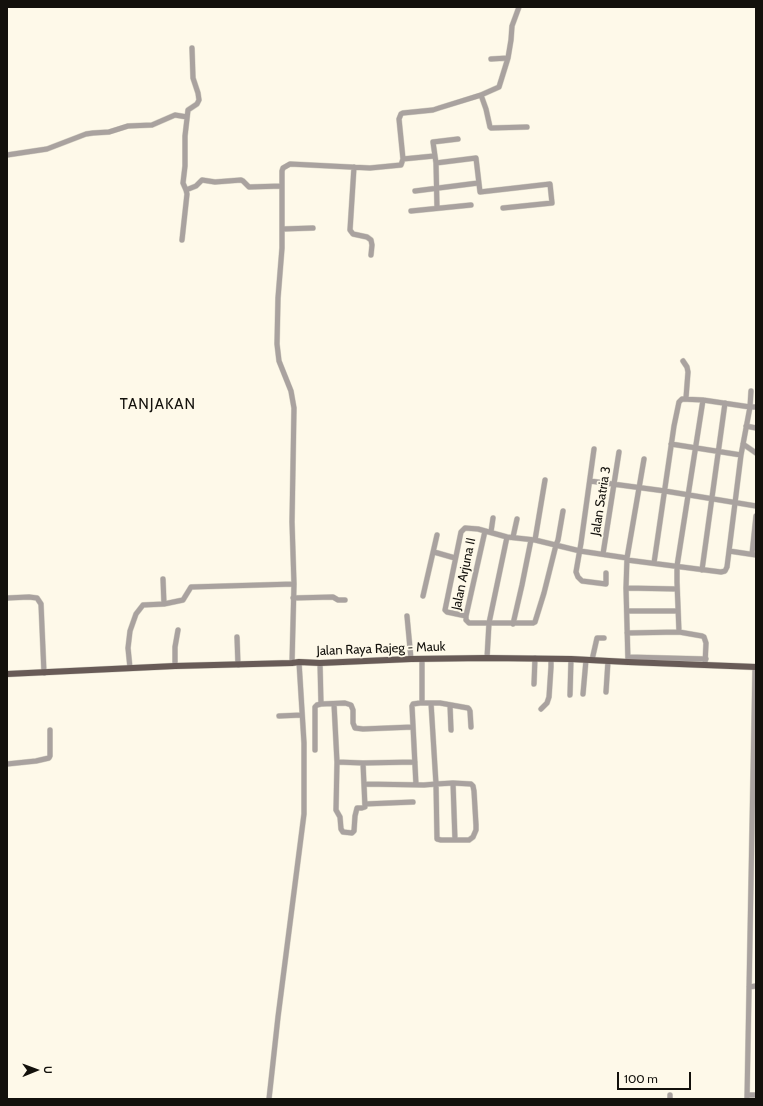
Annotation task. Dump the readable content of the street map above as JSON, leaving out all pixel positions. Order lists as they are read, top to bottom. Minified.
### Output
{"streets":{"main road":["Jalan Raya Rajeg - Mauk"],"street":["Jalan Satria 3","Jalan Arjuna II"]},"districts":["TANJAKAN"],"scale_bar":"100 m","north":"right"}
